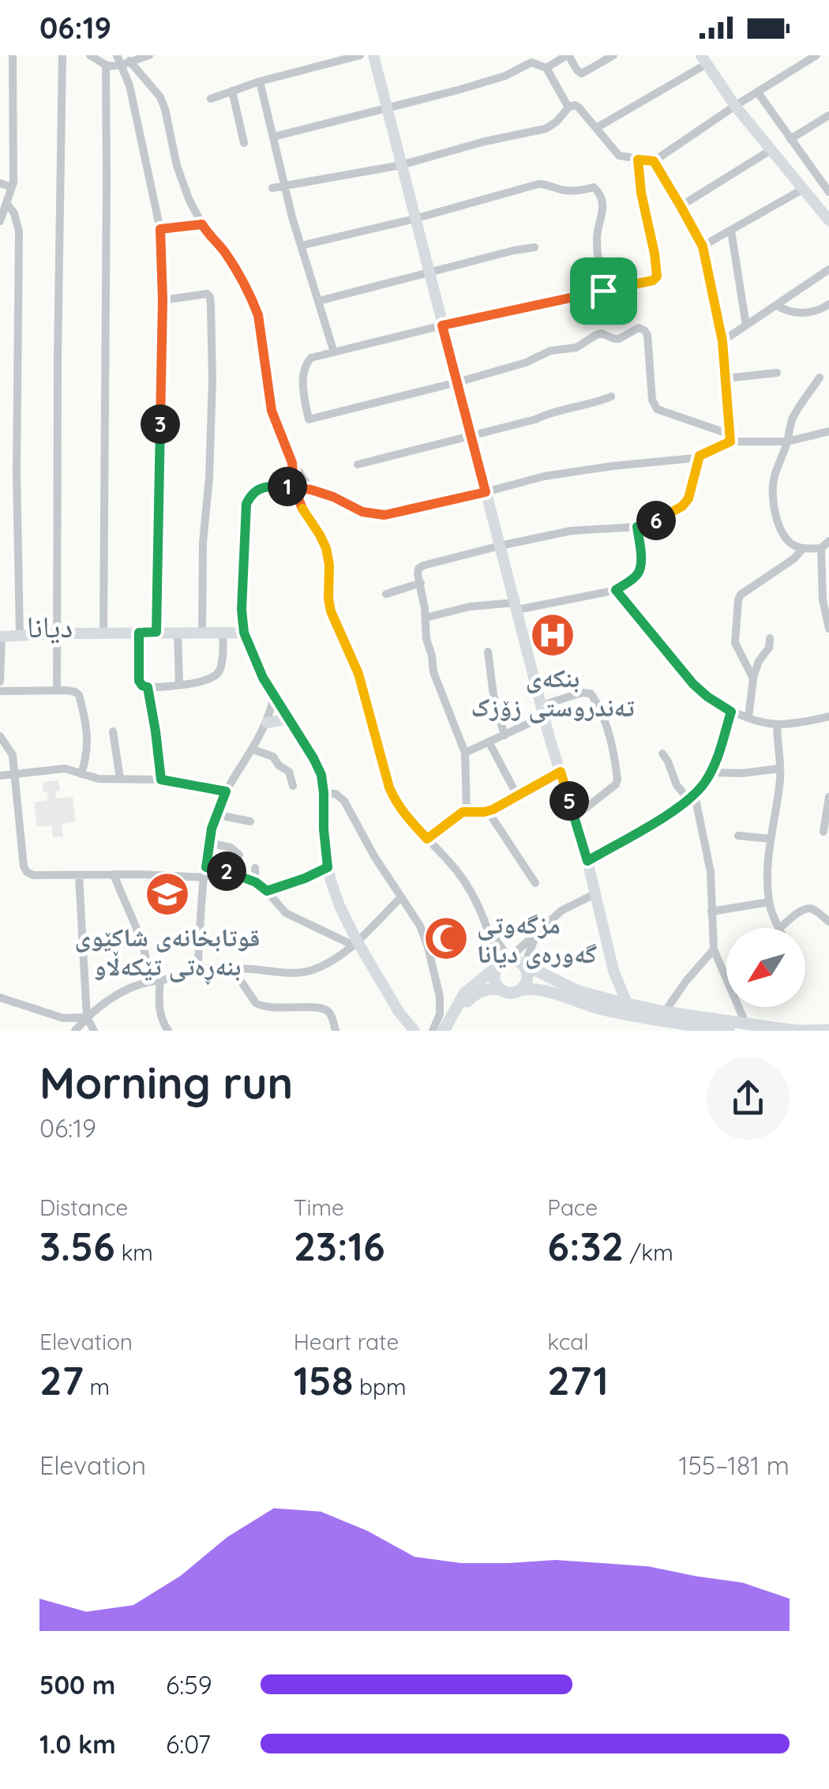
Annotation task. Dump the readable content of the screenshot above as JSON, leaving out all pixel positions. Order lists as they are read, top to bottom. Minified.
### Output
{"districts":["دیانا"],"places":{"hospital":["بنکەی تەندروستی زۆزک"],"school or university":["قوتابخانەی شاکێوی بنەڕەتی تێکەڵاو"],"mosque":["مزگەوتی گەورەی دیانا"]},"north":"bottom left","page":{"status":"06:19","pins":["3","1","6","5","2"],"heading":["Morning run","06:19"],"stats":[["Distance","3.56 km"],["Time","23:16"],["Pace","6:32 /km"],["Elevation","27 m"],["Heart rate","158 bpm"],["kcal","271"]],"chart":["Elevation","155–181 m"],"list":[{"name":"500 m","note":"6:59"},{"name":"1.0 km","note":"6:07"}]}}
